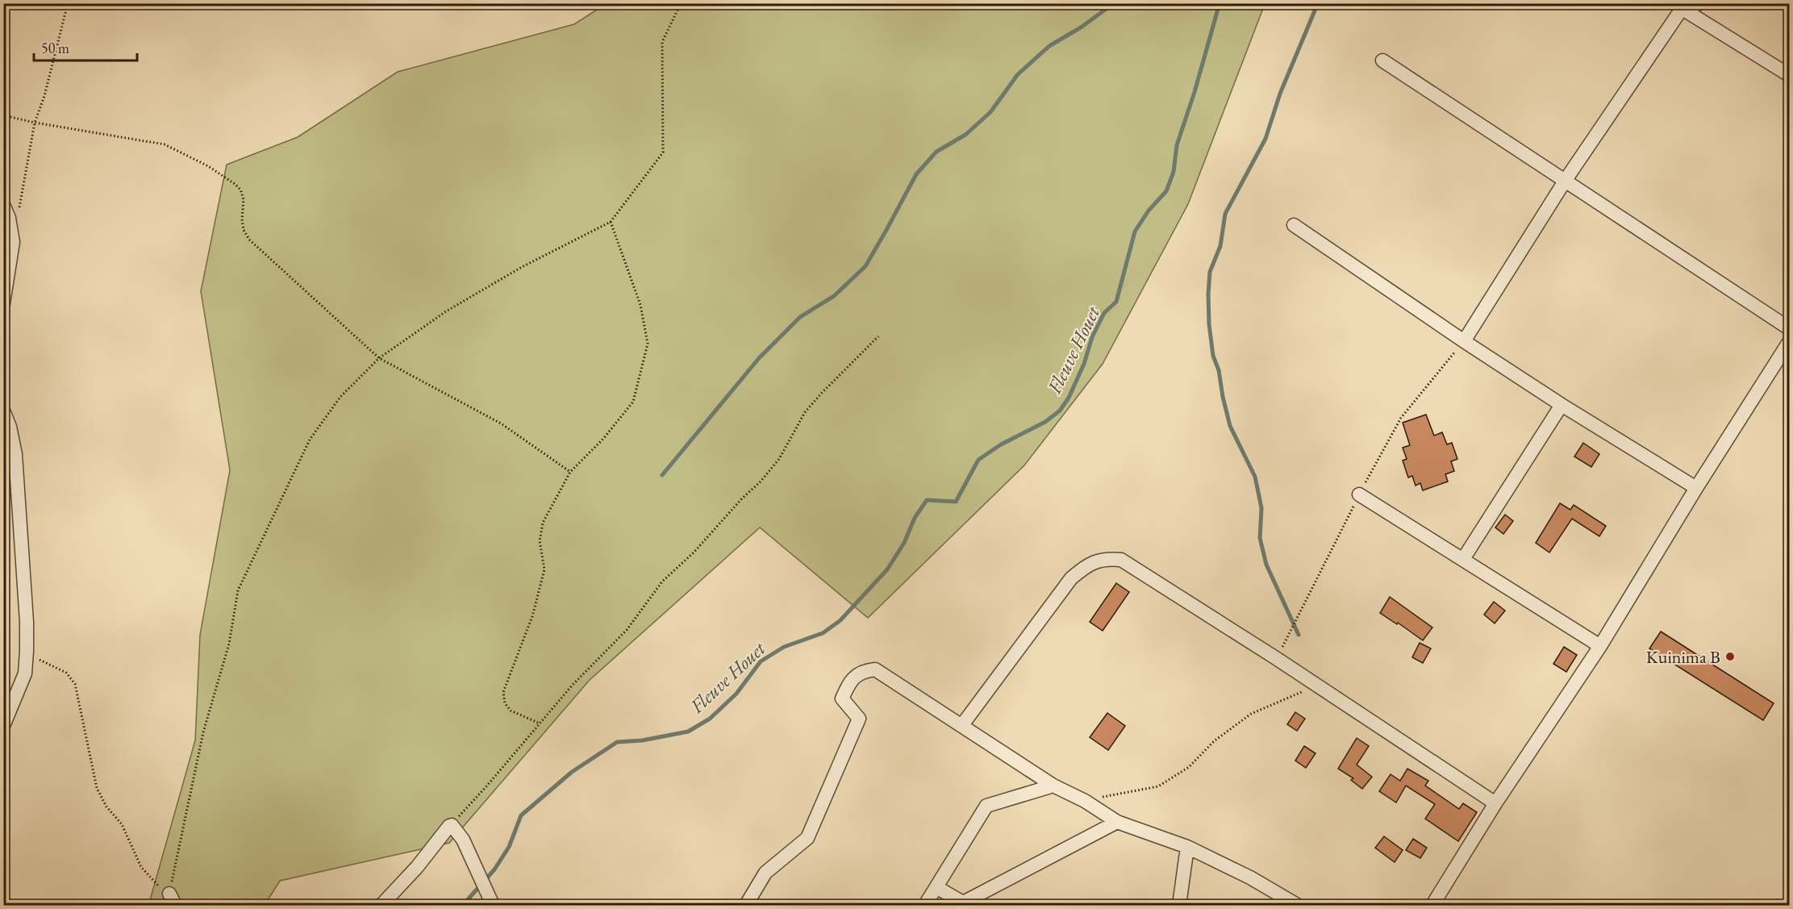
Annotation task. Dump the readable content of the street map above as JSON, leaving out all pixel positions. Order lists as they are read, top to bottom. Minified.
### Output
{"water":["Fleuve Houet"],"places":["Kuinima B"],"scale_bar":"50 m"}
